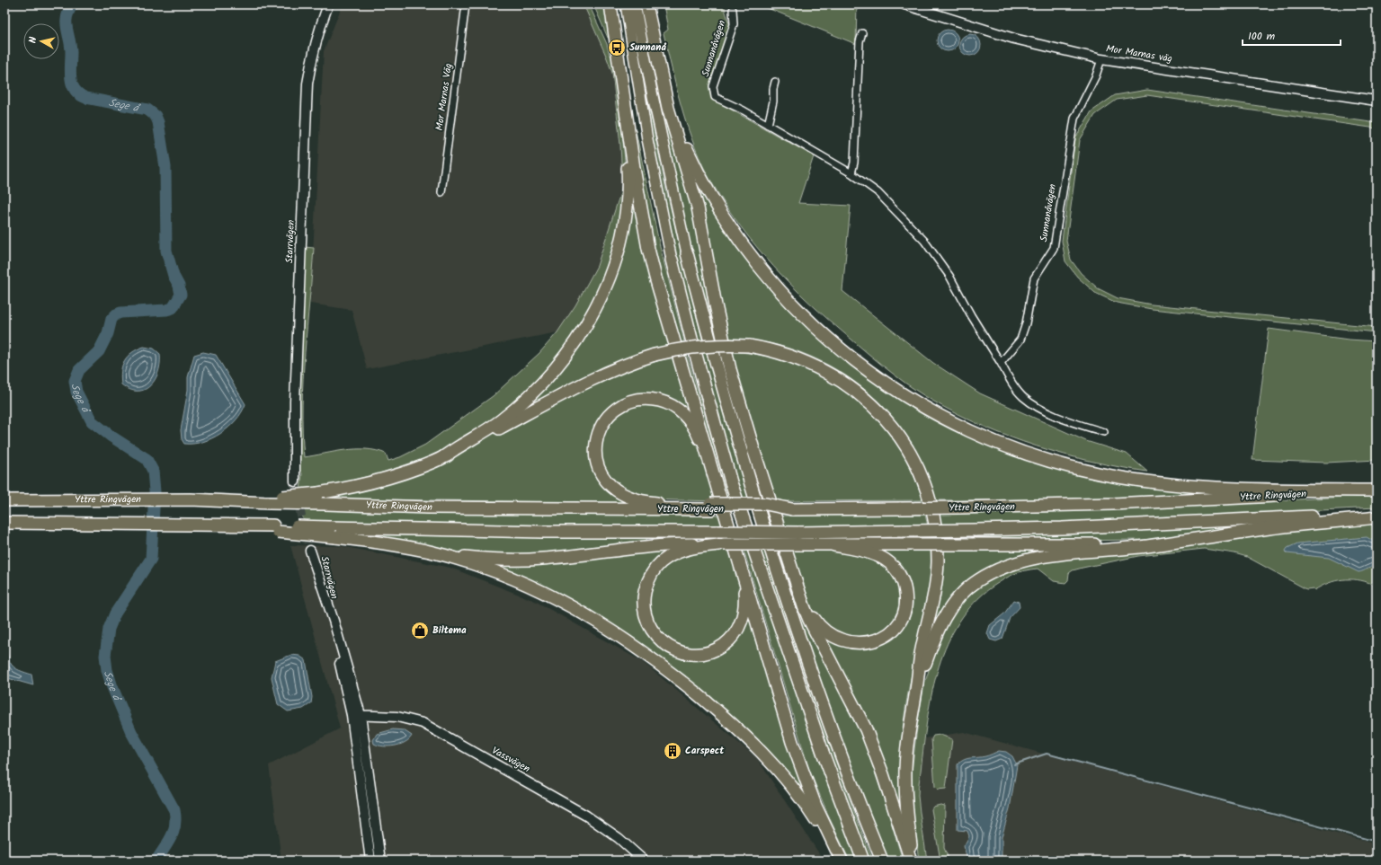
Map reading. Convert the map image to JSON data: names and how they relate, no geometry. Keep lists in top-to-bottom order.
{
  "streets": {
    "highway": ["Yttre Ringvägen"],
    "street": [
      "Sunnanåvägen",
      "Mor Marnas väg",
      "Mor Marnas Väg",
      "Starrvägen",
      "Vassvägen"
    ]
  },
  "crossings": [
    ["Sunnanåvägen", "Mor Marnas väg"],
    ["Starrvägen", "Vassvägen"]
  ],
  "water": ["Sege å"],
  "places": {
    "bus stop": ["Sunnanå"],
    "shop": ["Biltema"],
    "building": ["Carspect"]
  },
  "scale_bar": "100 m",
  "north": "left"
}
